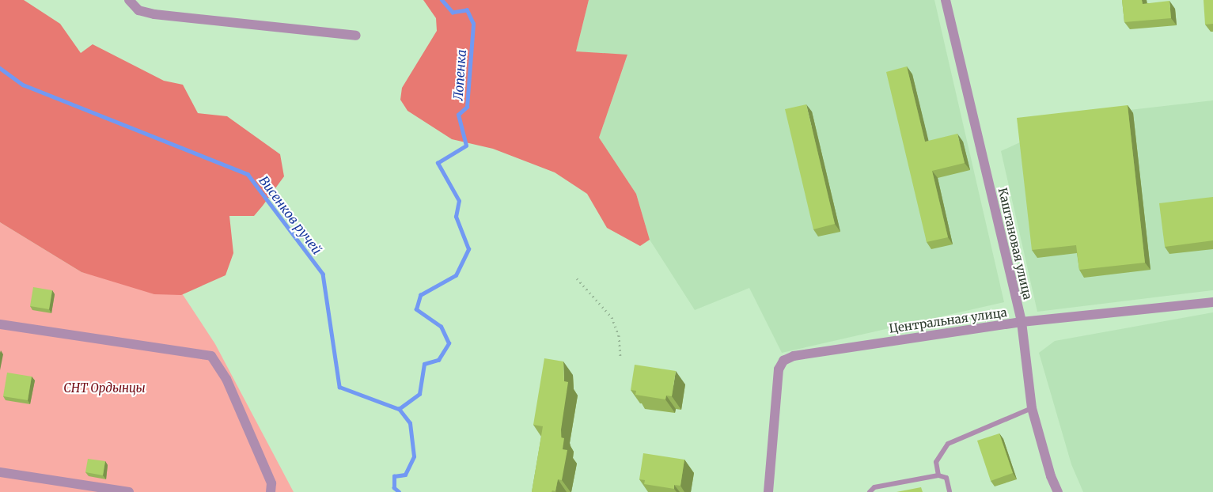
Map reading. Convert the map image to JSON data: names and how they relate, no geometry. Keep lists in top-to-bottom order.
{
  "streets": {
    "street": ["Каштановая улица", "Центральная улица"]
  },
  "crossings": [
    ["Каштановая улица", "Центральная улица"]
  ],
  "water": ["Лопенка", "Висенков ручей"],
  "parks": ["СНТ Ордынцы"]
}
